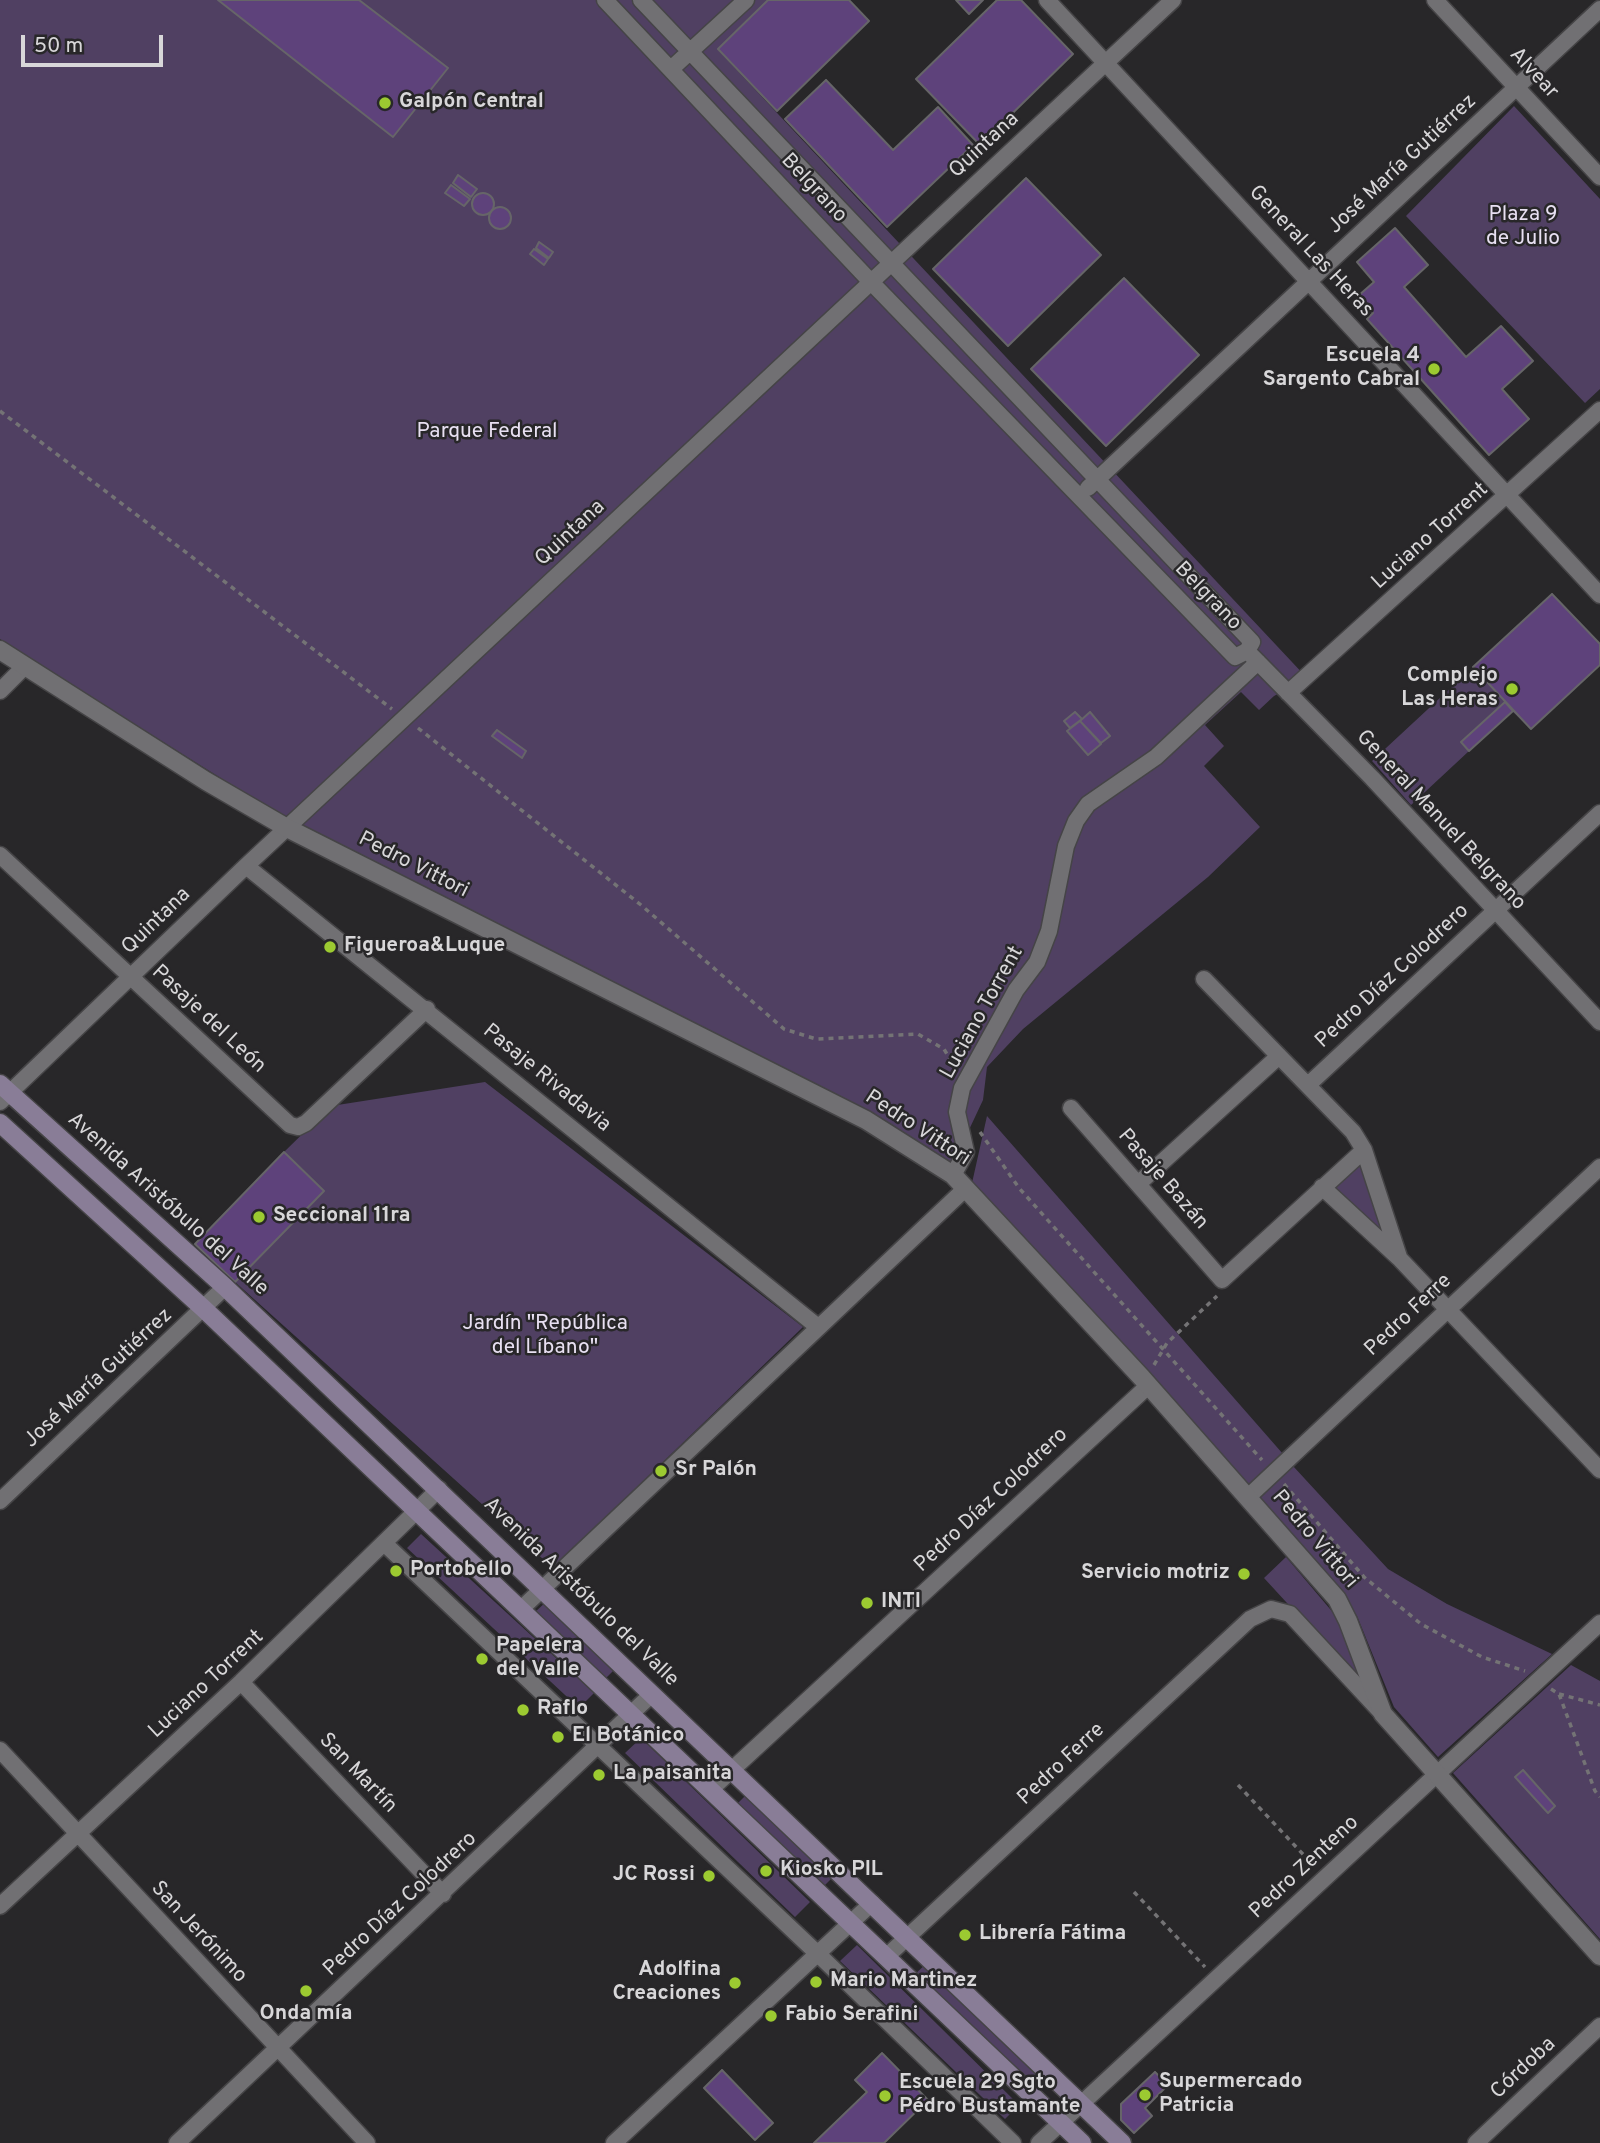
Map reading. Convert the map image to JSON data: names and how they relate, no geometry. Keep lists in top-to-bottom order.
{
  "streets": {
    "main road": ["Avenida Aristóbulo del Valle"],
    "street": [
      "Alvear",
      "Quintana",
      "José María Gutiérrez",
      "Belgrano",
      "General Las Heras",
      "Luciano Torrent",
      "General Manuel Belgrano",
      "Pedro Vittori",
      "Pedro Díaz Colodrero",
      "Pasaje del León",
      "Pasaje Rivadavia",
      "Pasaje Bazán",
      "Pedro Ferre",
      "San Martín",
      "Pedro Zenteno",
      "San Jerónimo",
      "Córdoba"
    ]
  },
  "crossings": [
    ["Alvear", "José María Gutiérrez"],
    ["Quintana", "Belgrano"],
    ["Quintana", "General Las Heras"],
    ["Quintana", "Pedro Vittori"],
    ["Quintana", "Pasaje del León"],
    ["Quintana", "Pasaje Rivadavia"],
    ["Quintana", "Avenida Aristóbulo del Valle"],
    ["José María Gutiérrez", "Belgrano"],
    ["José María Gutiérrez", "General Las Heras"],
    ["José María Gutiérrez", "Avenida Aristóbulo del Valle"],
    ["Belgrano", "Luciano Torrent"],
    ["Belgrano", "General Manuel Belgrano"],
    ["General Las Heras", "Luciano Torrent"],
    ["Luciano Torrent", "General Manuel Belgrano"],
    ["Luciano Torrent", "Pedro Vittori"],
    ["Luciano Torrent", "Pasaje Rivadavia"],
    ["Luciano Torrent", "Avenida Aristóbulo del Valle"],
    ["Luciano Torrent", "San Martín"],
    ["Luciano Torrent", "San Jerónimo"],
    ["General Manuel Belgrano", "Pedro Díaz Colodrero"],
    ["Pedro Vittori", "Pedro Díaz Colodrero"],
    ["Pedro Vittori", "Pedro Ferre"],
    ["Pedro Vittori", "Pedro Zenteno"],
    ["Pedro Díaz Colodrero", "Avenida Aristóbulo del Valle"],
    ["Pedro Díaz Colodrero", "San Martín"],
    ["Pedro Díaz Colodrero", "San Jerónimo"],
    ["Pasaje del León", "Pasaje Rivadavia"],
    ["Avenida Aristóbulo del Valle", "Pedro Ferre"],
    ["Avenida Aristóbulo del Valle", "Pedro Zenteno"]
  ],
  "parks": ["Plaza 9 de Julio", "Parque Federal", "Jardín \"República del Líbano\""],
  "places": [
    "Galpón Central",
    "Escuela 4 Sargento Cabral",
    "Complejo Las Heras",
    "Figueroa&Luque",
    "Seccional 11ra",
    "Sr Palón",
    "Portobello",
    "Servicio motriz",
    "INTI",
    "Papelera del Valle",
    "Raflo",
    "El Botánico",
    "La paisanita",
    "Kiosko PIL",
    "JC Rossi",
    "Librería Fátima",
    "Mario Martinez",
    "Adolfina Creaciones",
    "Onda mía",
    "Fabio Serafini",
    "Supermercado Patricia",
    "Escuela 29 Sgto Pédro Bustamante"
  ],
  "scale_bar": "50 m"
}
